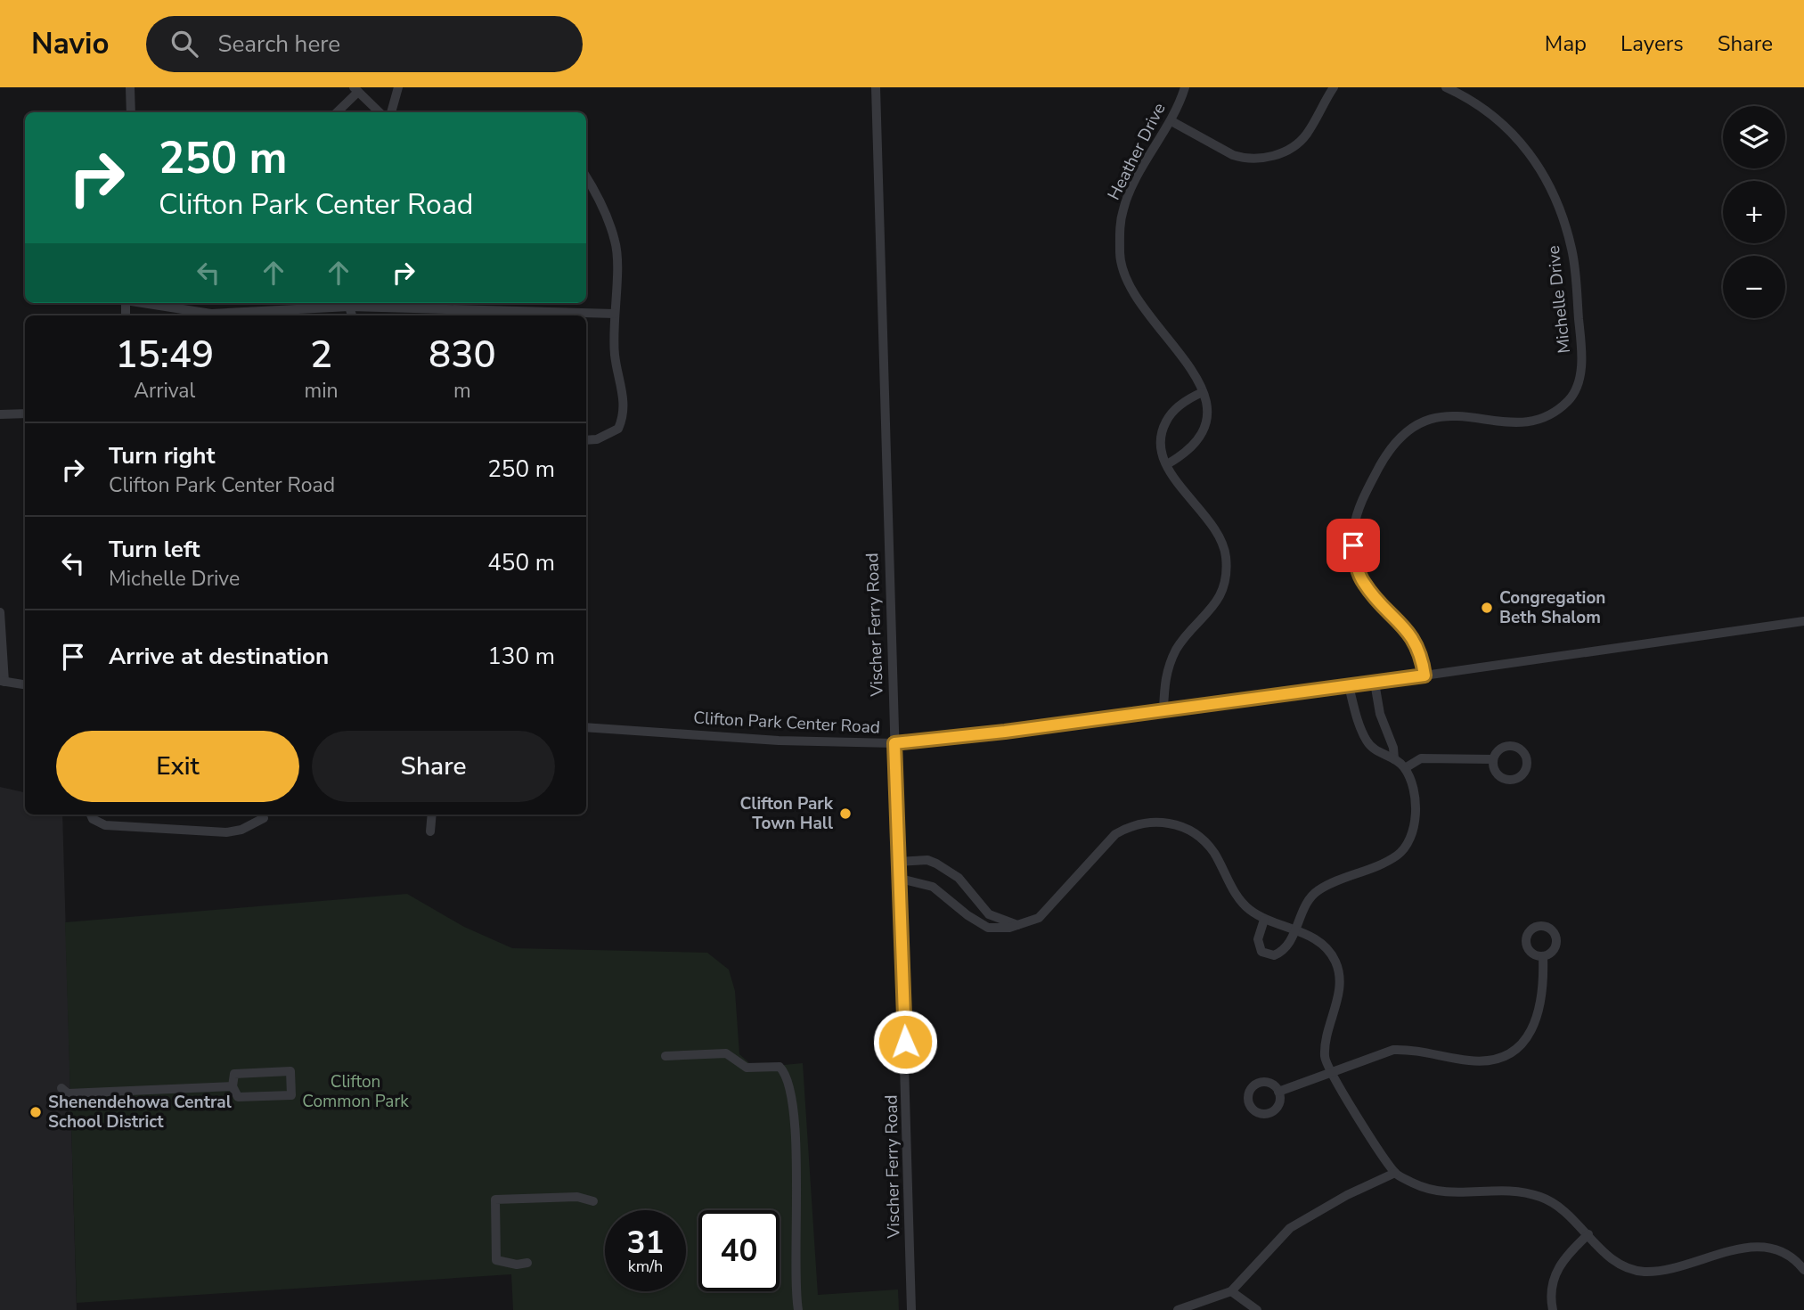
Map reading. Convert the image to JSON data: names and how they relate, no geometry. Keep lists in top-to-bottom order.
{
  "streets": {
    "street": [
      "Heather Drive",
      "Michelle Drive",
      "Vischer Ferry Road",
      "Clifton Park Center Road"
    ]
  },
  "crossings": [
    ["Michelle Drive", "Clifton Park Center Road"],
    ["Vischer Ferry Road", "Clifton Park Center Road"]
  ],
  "parks": ["Clifton Common Park"],
  "places": ["Congregation Beth Shalom", "Clifton Park Town Hall", "Shenendehowa Central School District"],
  "page": {
    "header": "Navio",
    "search": "Search here",
    "nav": ["Map", "Layers", "Share"],
    "map_buttons": ["+", "−"],
    "turn": ["250 m", "Clifton Park Center Road"],
    "eta": [
      "15:49",
      "Arrival",
      "2",
      "min",
      "830",
      "m"
    ],
    "list": [
      {
        "name": "Turn right",
        "note": "Clifton Park Center Road",
        "value": "250 m"
      },
      {
        "name": "Turn left",
        "note": "Michelle Drive",
        "value": "450 m"
      },
      {
        "name": "Arrive at destination",
        "value": "130 m"
      }
    ],
    "buttons": ["Exit", "Share"],
    "speed": "31 km/h",
    "limit": "40"
  }
}
